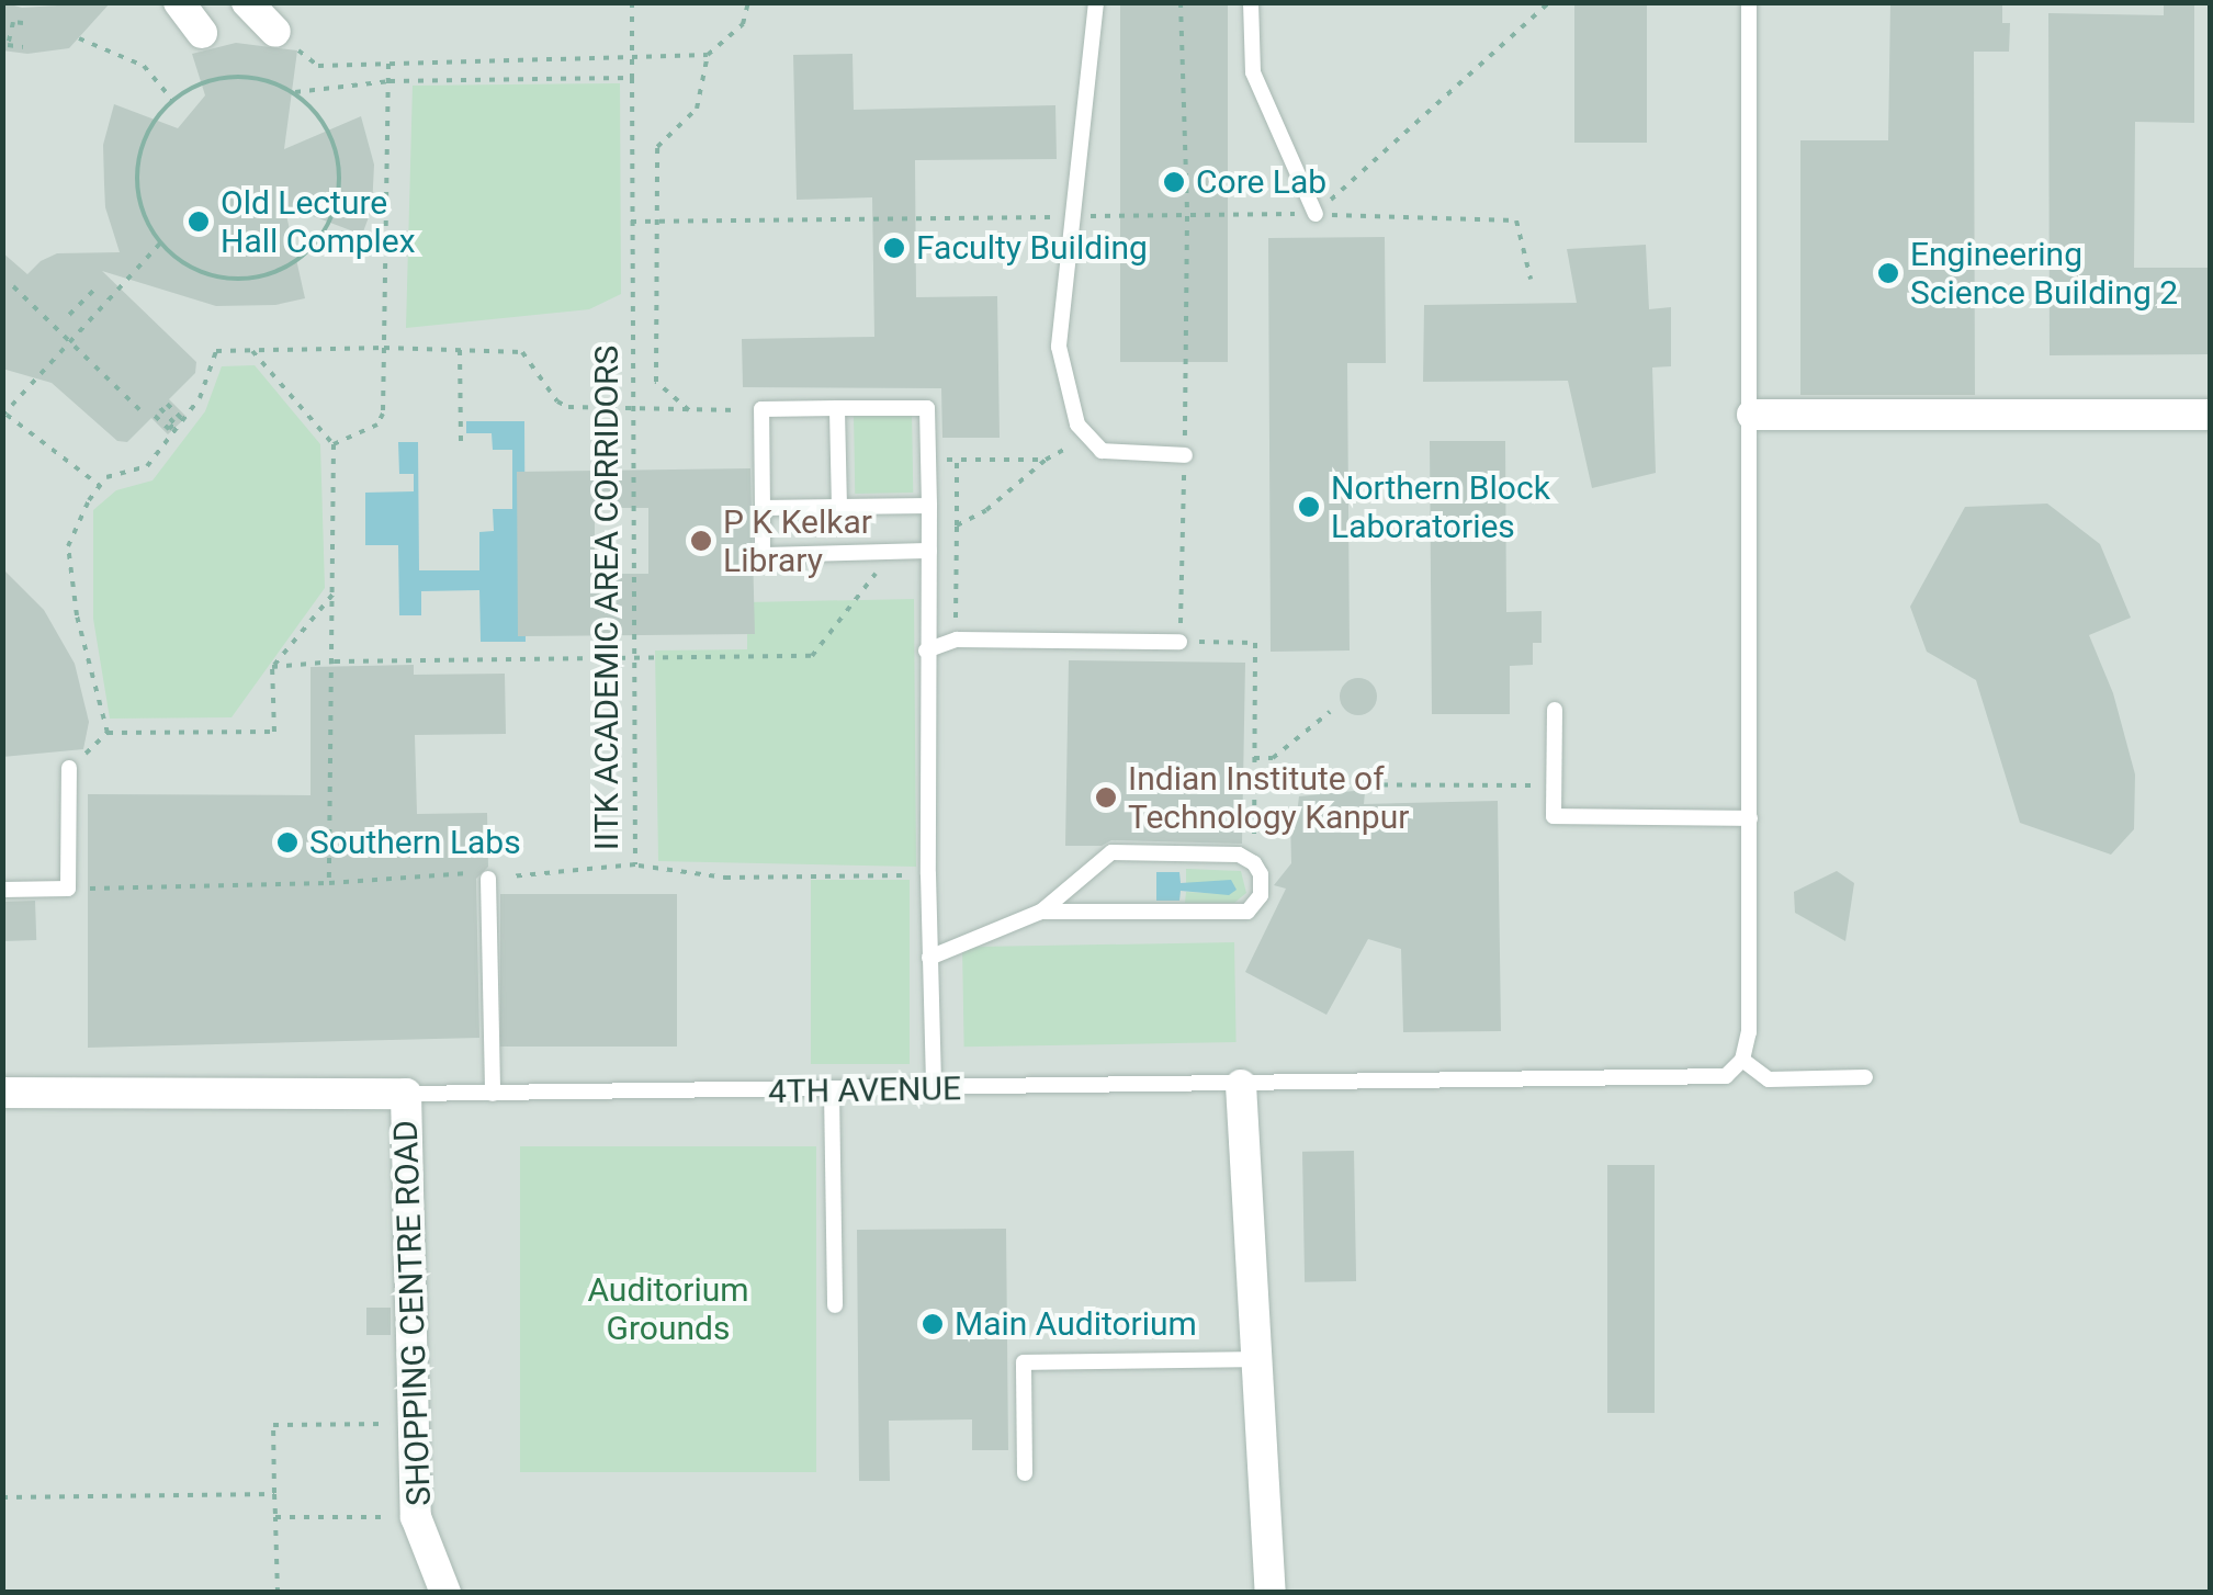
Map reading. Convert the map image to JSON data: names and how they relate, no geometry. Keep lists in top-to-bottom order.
{
  "streets": {
    "street": ["4TH AVENUE", "SHOPPING CENTRE ROAD"],
    "path": ["IITK ACADEMIC AREA CORRIDORS"]
  },
  "crossings": [
    ["4TH AVENUE", "SHOPPING CENTRE ROAD"]
  ],
  "parks": ["Auditorium Grounds"],
  "places": [
    "Core Lab",
    "Old Lecture Hall Complex",
    "Faculty Building",
    "Engineering Science Building 2",
    "Northern Block Laboratories",
    "P K Kelkar Library",
    "Indian Institute of Technology Kanpur",
    "Southern Labs",
    "Main Auditorium"
  ]
}
